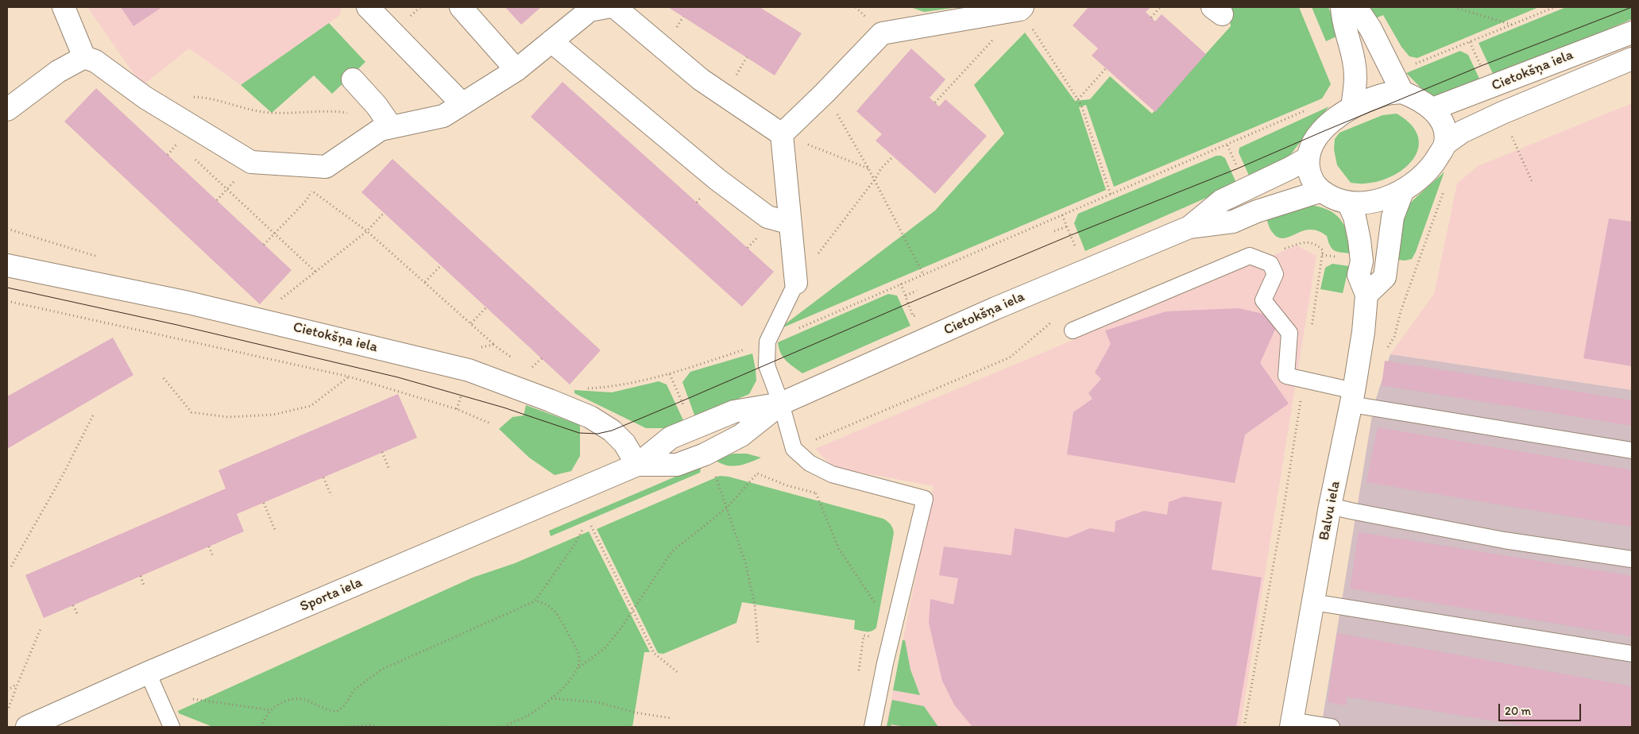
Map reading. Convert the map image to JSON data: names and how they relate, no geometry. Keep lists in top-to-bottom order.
{
  "streets": {
    "street": ["Cietokšņa iela", "Balvu iela", "Sporta iela"]
  },
  "crossings": [
    ["Cietokšņa iela", "Balvu iela"],
    ["Cietokšņa iela", "Sporta iela"]
  ],
  "scale_bar": "20 m"
}
